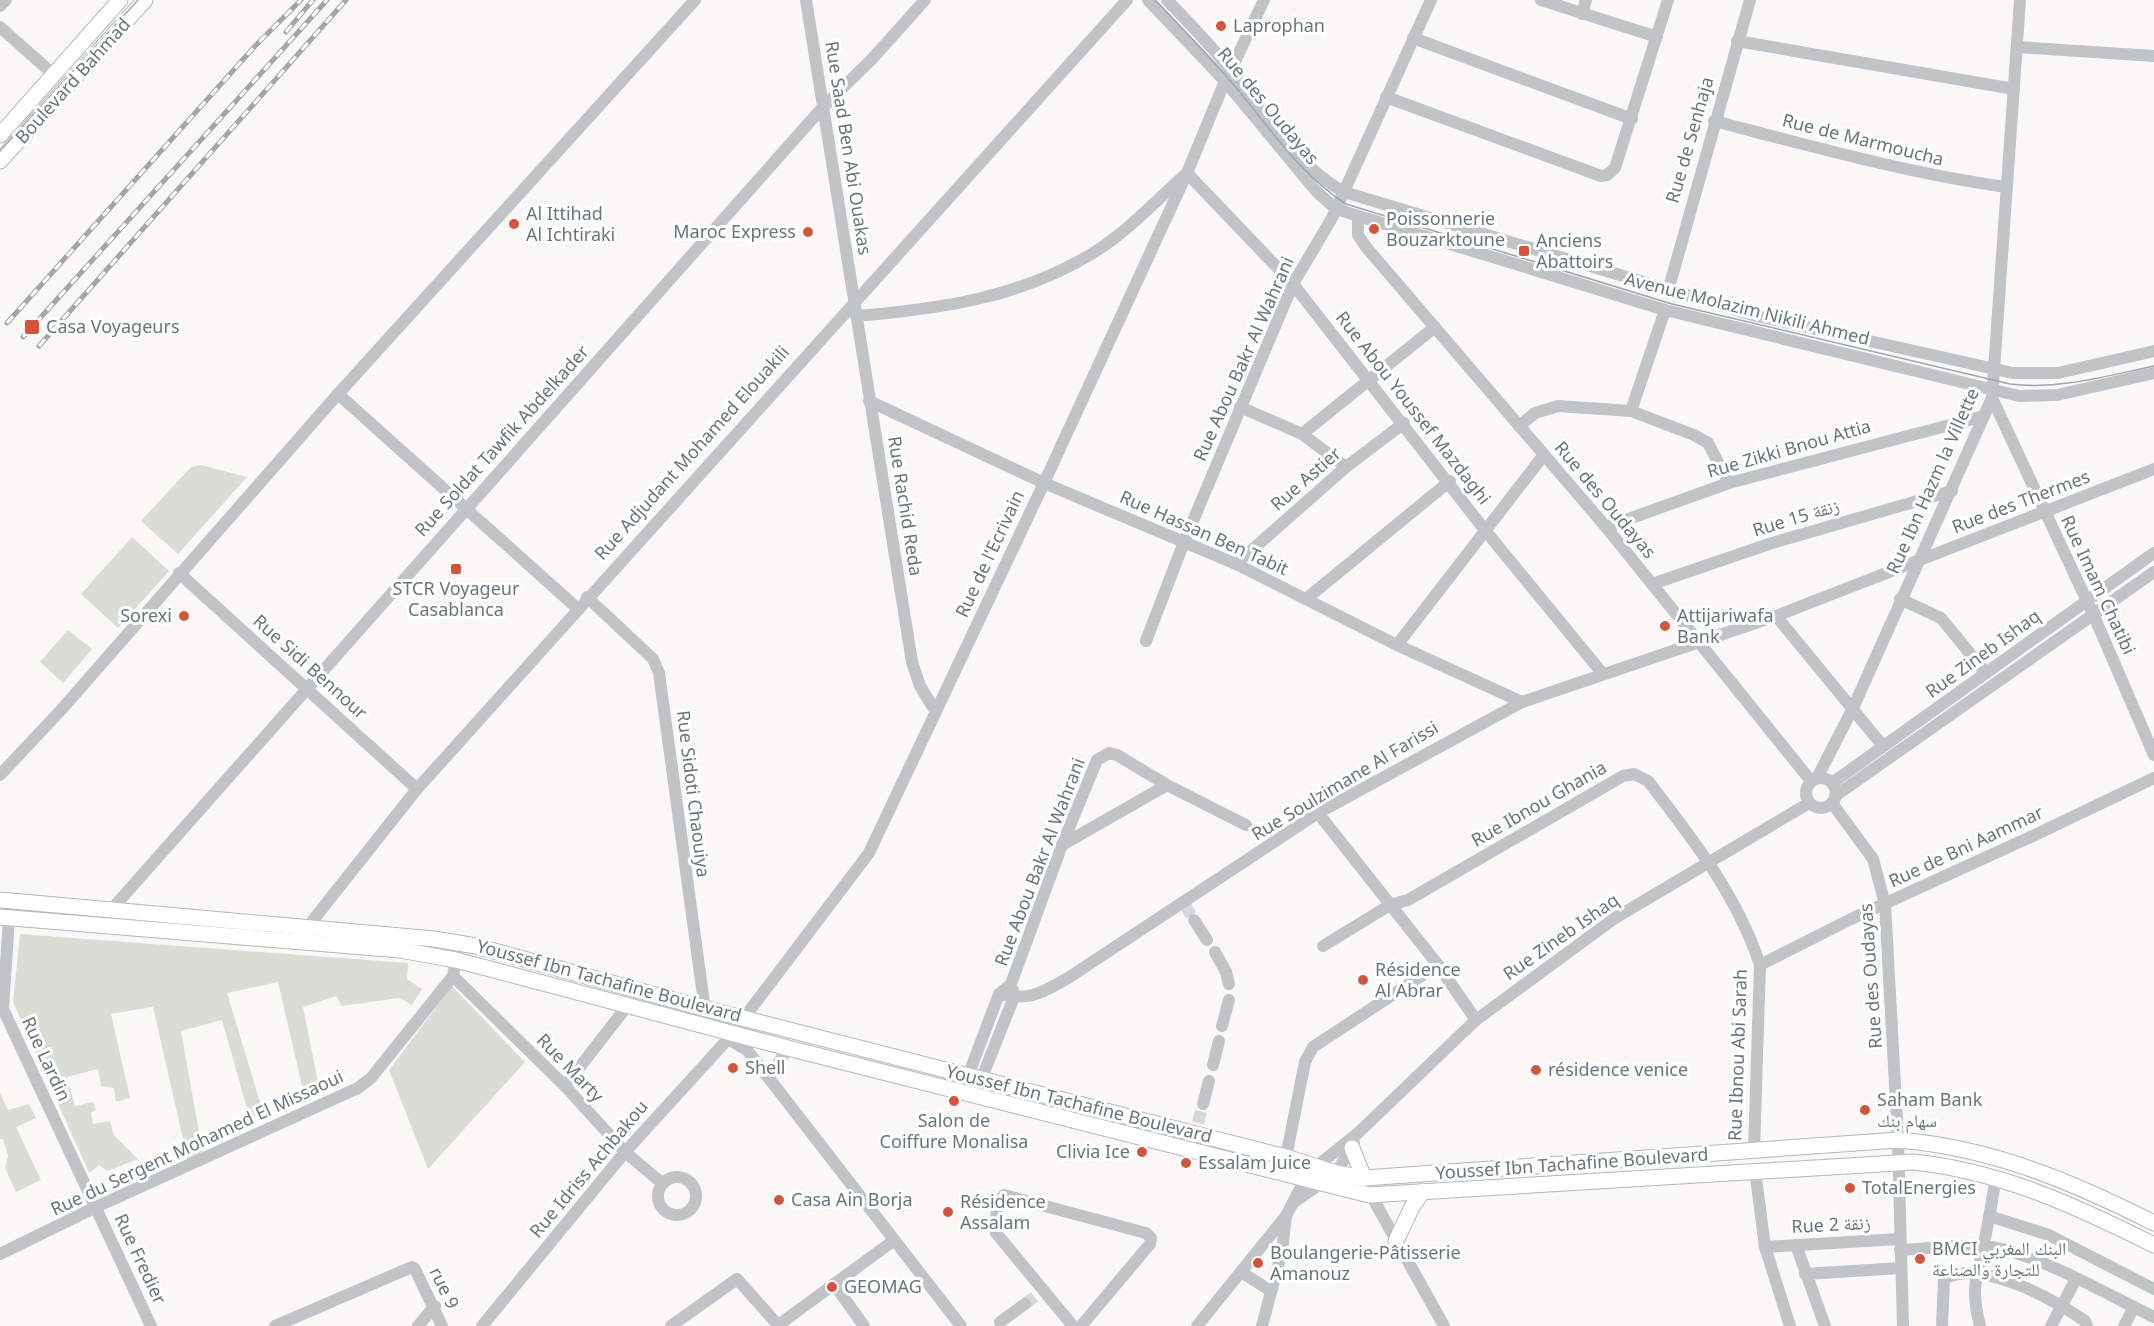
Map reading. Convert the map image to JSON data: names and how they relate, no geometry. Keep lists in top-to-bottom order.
{
  "streets": {
    "main road": ["Boulevard Bahmad", "Youssef Ibn Tachafine Boulevard"],
    "street": [
      "Rue des Oudayas",
      "Rue de Senhaja",
      "Rue de Marmoucha",
      "Rue Saad Ben Abi Ouakas",
      "Avenue Molazim Nikili Ahmed",
      "Rue Abou Bakr Al Wahrani",
      "Rue Abou Youssef Mazdaghi",
      "Rue Soldat Tawfik Abdelkader",
      "Rue Zikki Bnou Attia",
      "Rue Adjudant Mohamed Elouakili",
      "Rue Astier",
      "Rue Ibn Hazm la Villette",
      "Rue des Thermes",
      "Rue Rachid Reda",
      "Rue 15 زنقة",
      "Rue Hassan Ben Tabit",
      "Rue de l'Ecrivain",
      "Rue Imam Chatibi",
      "Rue Zineb Ishaq",
      "Rue Sidi Bennour",
      "Rue Soulzimane Al Farissi",
      "Rue Sidoti Chaouiya",
      "Rue Ibnou Ghania",
      "Rue de Bni Aammar",
      "Rue Ibnou Abi Sarah",
      "Rue Lardin",
      "Rue Marty",
      "Rue du Sergent Mohamed El Missaoui",
      "Rue Idriss Achbakou",
      "Rue 2 زنقة",
      "Rue Fredier",
      "rue 9"
    ]
  },
  "crossings": [
    ["Rue des Oudayas", "Avenue Molazim Nikili Ahmed"],
    ["Rue des Oudayas", "Rue Abou Bakr Al Wahrani"],
    ["Rue des Oudayas", "Rue Zikki Bnou Attia"],
    ["Rue des Oudayas", "Rue Ibn Hazm la Villette"],
    ["Rue des Oudayas", "Rue des Thermes"],
    ["Rue des Oudayas", "Rue 15 زنقة"],
    ["Rue des Oudayas", "Rue de l'Ecrivain"],
    ["Rue des Oudayas", "Rue Zineb Ishaq"],
    ["Rue des Oudayas", "Rue Soulzimane Al Farissi"],
    ["Rue des Oudayas", "Rue de Bni Aammar"],
    ["Rue des Oudayas", "Youssef Ibn Tachafine Boulevard"],
    ["Rue des Oudayas", "Rue 2 زنقة"],
    ["Rue de Senhaja", "Rue de Marmoucha"],
    ["Rue de Senhaja", "Avenue Molazim Nikili Ahmed"],
    ["Rue de Marmoucha", "Rue Ibn Hazm la Villette"],
    ["Rue Saad Ben Abi Ouakas", "Rue Soldat Tawfik Abdelkader"],
    ["Rue Saad Ben Abi Ouakas", "Rue Adjudant Mohamed Elouakili"],
    ["Rue Saad Ben Abi Ouakas", "Rue Rachid Reda"],
    ["Avenue Molazim Nikili Ahmed", "Rue Abou Bakr Al Wahrani"],
    ["Avenue Molazim Nikili Ahmed", "Rue Ibn Hazm la Villette"],
    ["Avenue Molazim Nikili Ahmed", "Rue Imam Chatibi"],
    ["Rue Abou Bakr Al Wahrani", "Rue Abou Youssef Mazdaghi"],
    ["Rue Abou Bakr Al Wahrani", "Rue Hassan Ben Tabit"],
    ["Rue Abou Bakr Al Wahrani", "Rue Soulzimane Al Farissi"],
    ["Rue Abou Bakr Al Wahrani", "Youssef Ibn Tachafine Boulevard"],
    ["Rue Abou Youssef Mazdaghi", "Rue Astier"],
    ["Rue Abou Youssef Mazdaghi", "Rue de l'Ecrivain"],
    ["Rue Abou Youssef Mazdaghi", "Rue Soulzimane Al Farissi"],
    ["Rue Soldat Tawfik Abdelkader", "Rue Sidi Bennour"],
    ["Rue Soldat Tawfik Abdelkader", "Youssef Ibn Tachafine Boulevard"],
    ["Rue Zikki Bnou Attia", "Rue Ibn Hazm la Villette"],
    ["Rue Adjudant Mohamed Elouakili", "Rue Rachid Reda"],
    ["Rue Adjudant Mohamed Elouakili", "Rue Sidi Bennour"],
    ["Rue Adjudant Mohamed Elouakili", "Rue Sidoti Chaouiya"],
    ["Rue Adjudant Mohamed Elouakili", "Youssef Ibn Tachafine Boulevard"],
    ["Rue Astier", "Rue Hassan Ben Tabit"],
    ["Rue Ibn Hazm la Villette", "Rue des Thermes"],
    ["Rue Ibn Hazm la Villette", "Rue 15 زنقة"],
    ["Rue Ibn Hazm la Villette", "Rue Imam Chatibi"],
    ["Rue Ibn Hazm la Villette", "Rue Zineb Ishaq"],
    ["Rue des Thermes", "Rue Imam Chatibi"],
    ["Rue des Thermes", "Rue Soulzimane Al Farissi"],
    ["Rue Rachid Reda", "Rue Hassan Ben Tabit"],
    ["Rue Rachid Reda", "Rue de l'Ecrivain"],
    ["Rue Hassan Ben Tabit", "Rue de l'Ecrivain"],
    ["Rue Hassan Ben Tabit", "Rue Soulzimane Al Farissi"],
    ["Rue de l'Ecrivain", "Youssef Ibn Tachafine Boulevard"],
    ["Rue de l'Ecrivain", "Rue Idriss Achbakou"],
    ["Rue Imam Chatibi", "Rue Zineb Ishaq"],
    ["Rue Zineb Ishaq", "Rue Ibnou Ghania"],
    ["Rue Zineb Ishaq", "Youssef Ibn Tachafine Boulevard"],
    ["Rue Zineb Ishaq", "Rue Ibnou Abi Sarah"],
    ["Rue Sidoti Chaouiya", "Youssef Ibn Tachafine Boulevard"],
    ["Rue Ibnou Ghania", "Rue Ibnou Abi Sarah"],
    ["Rue de Bni Aammar", "Rue Ibnou Abi Sarah"],
    ["Youssef Ibn Tachafine Boulevard", "Rue Ibnou Abi Sarah"],
    ["Youssef Ibn Tachafine Boulevard", "Rue Lardin"],
    ["Youssef Ibn Tachafine Boulevard", "Rue du Sergent Mohamed El Missaoui"],
    ["Youssef Ibn Tachafine Boulevard", "Rue Idriss Achbakou"],
    ["Rue Lardin", "Rue du Sergent Mohamed El Missaoui"],
    ["Rue Lardin", "Rue Fredier"],
    ["Rue Marty", "Rue du Sergent Mohamed El Missaoui"],
    ["Rue Marty", "Rue Idriss Achbakou"],
    ["Rue du Sergent Mohamed El Missaoui", "Rue Fredier"]
  ],
  "places": {
    "other": [
      "Laprophan",
      "Al Ittihad Al Ichtiraki",
      "Poissonnerie Bouzarktoune",
      "Maroc Express",
      "Sorexi",
      "Attijariwafa Bank",
      "Résidence Al Abrar",
      "Shell",
      "résidence venice",
      "Salon de Coiffure Monalisa",
      "Saham Bank سهام بنك",
      "Clivia Ice",
      "Essalam Juice",
      "TotalEnergies",
      "Casa Ain Borja",
      "Résidence Assalam",
      "BMCI البنك المغربي للتجارة والصناعة",
      "Boulangerie-Pâtisserie Amanouz",
      "GEOMAG"
    ],
    "transit": ["Anciens Abattoirs", "Casa Voyageurs", "STCR Voyageur Casablanca"]
  }
}
